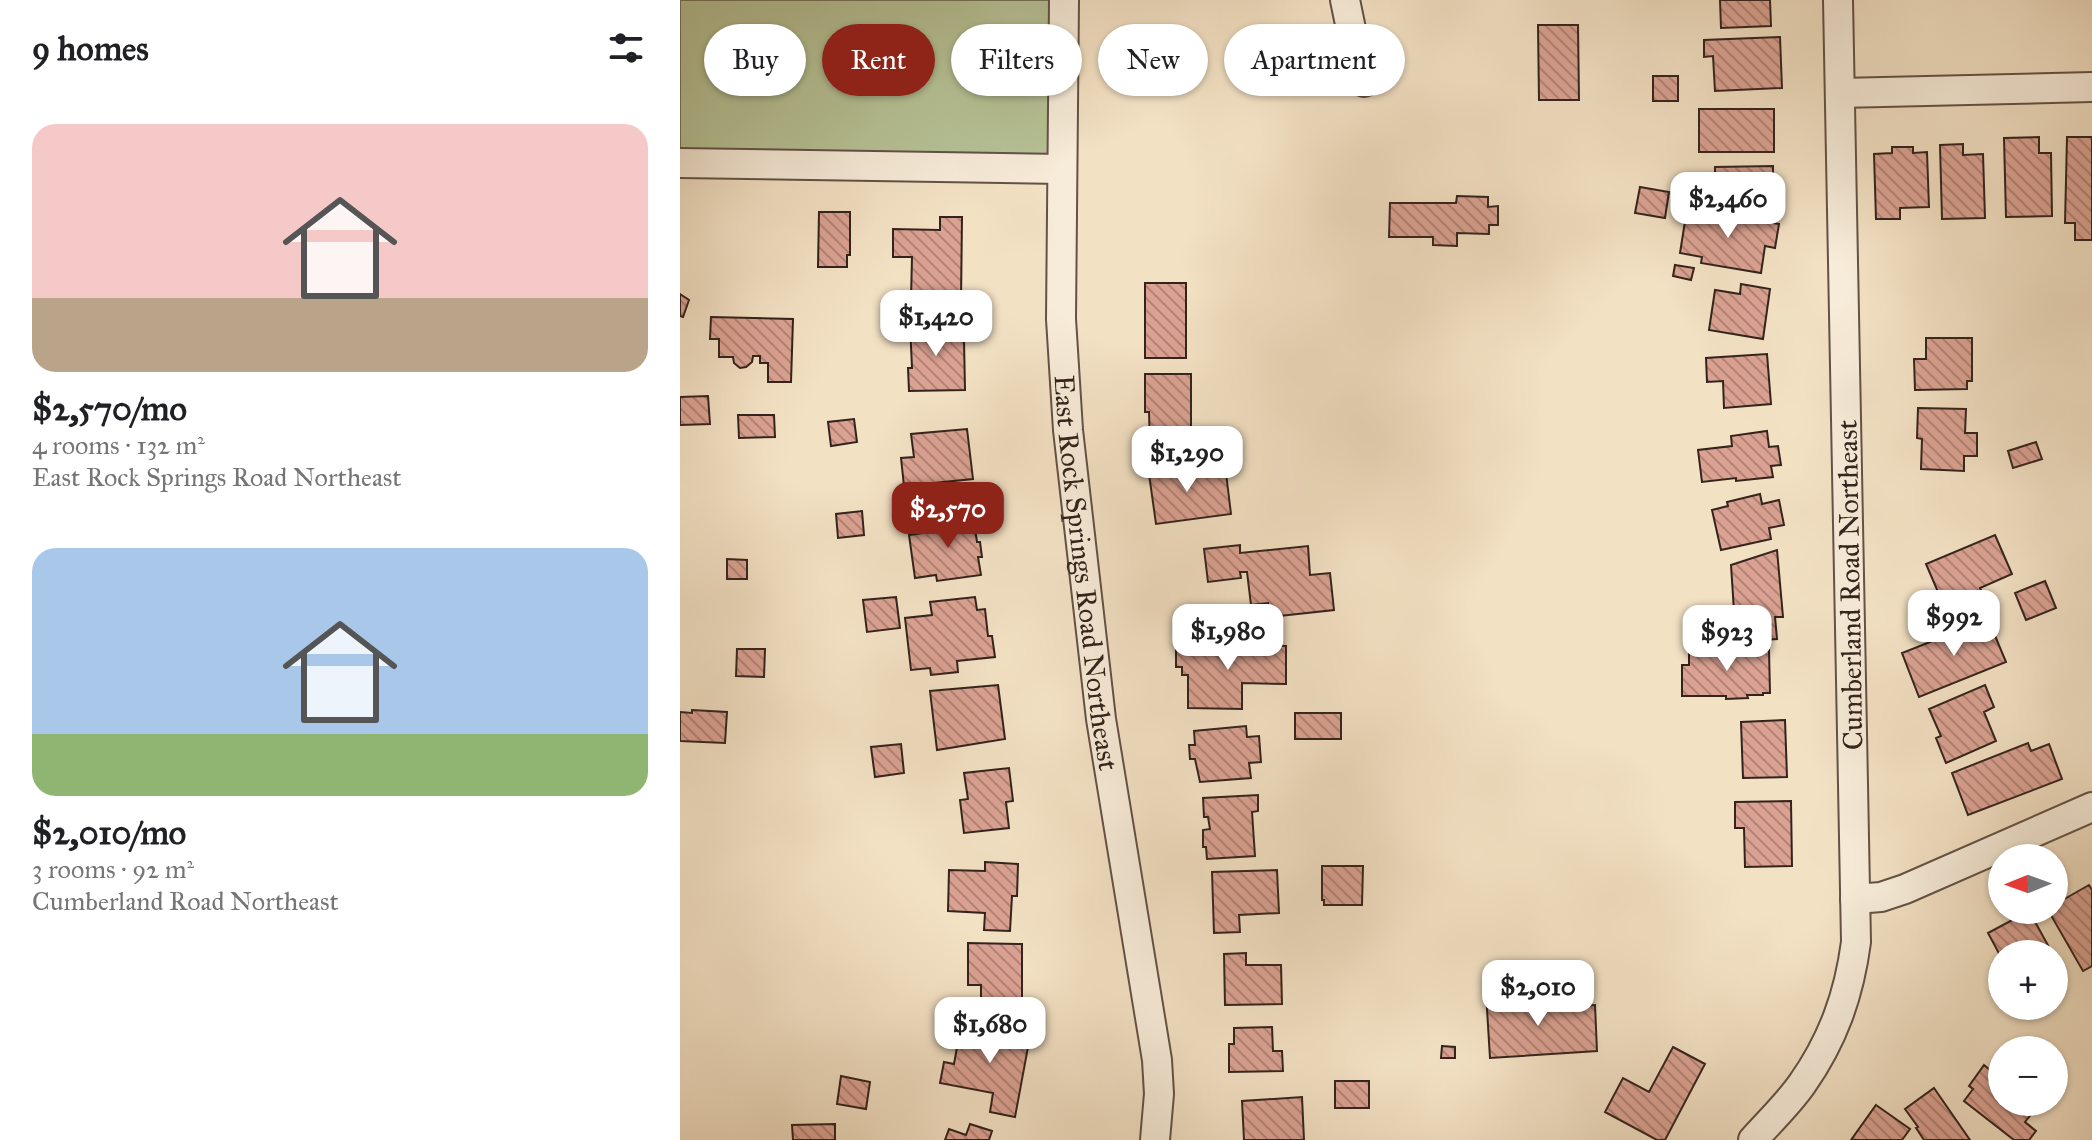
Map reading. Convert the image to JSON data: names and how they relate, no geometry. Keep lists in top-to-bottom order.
{
  "streets": {
    "street": ["East Rock Springs Road Northeast", "Cumberland Road Northeast"]
  },
  "north": "left",
  "page": {
    "heading": "9 homes",
    "chip": [
      "Buy",
      "Rent",
      "Filters",
      "New",
      "Apartment"
    ],
    "list": [
      {
        "name": "$2,570/mo",
        "note": "4 rooms · 132 m² · East Rock Springs Road Northeast"
      },
      {
        "name": "$2,010/mo",
        "note": "3 rooms · 92 m² · Cumberland Road Northeast"
      }
    ],
    "price": [
      "$2,460",
      "$1,420",
      "$1,290",
      "$2,570",
      "$992",
      "$1,980",
      "$923",
      "$2,010",
      "$1,680"
    ],
    "map_buttons": ["+", "−"]
  }
}
